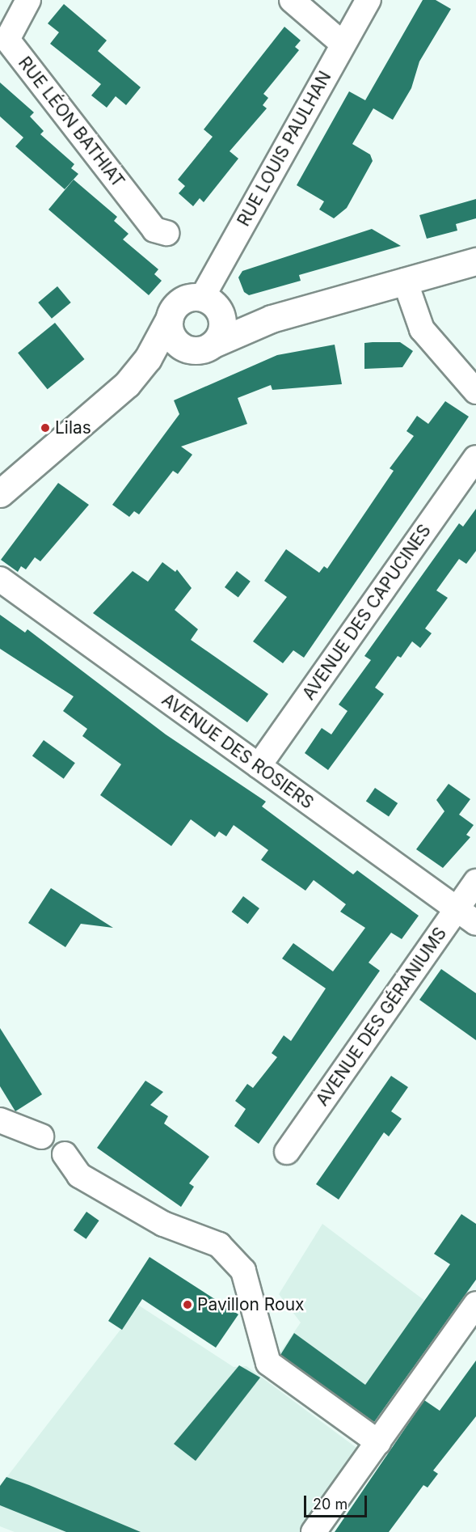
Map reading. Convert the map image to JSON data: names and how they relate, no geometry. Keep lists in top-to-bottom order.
{
  "streets": {
    "street": [
      "RUE LÉON BATHIAT",
      "RUE LOUIS PAULHAN",
      "AVENUE DES CAPUCINES",
      "AVENUE DES ROSIERS",
      "AVENUE DES GÉRANIUMS"
    ]
  },
  "crossings": [
    ["AVENUE DES CAPUCINES", "AVENUE DES ROSIERS"],
    ["AVENUE DES ROSIERS", "AVENUE DES GÉRANIUMS"]
  ],
  "places": ["Lilas", "Pavillon Roux"],
  "scale_bar": "20 m"
}
